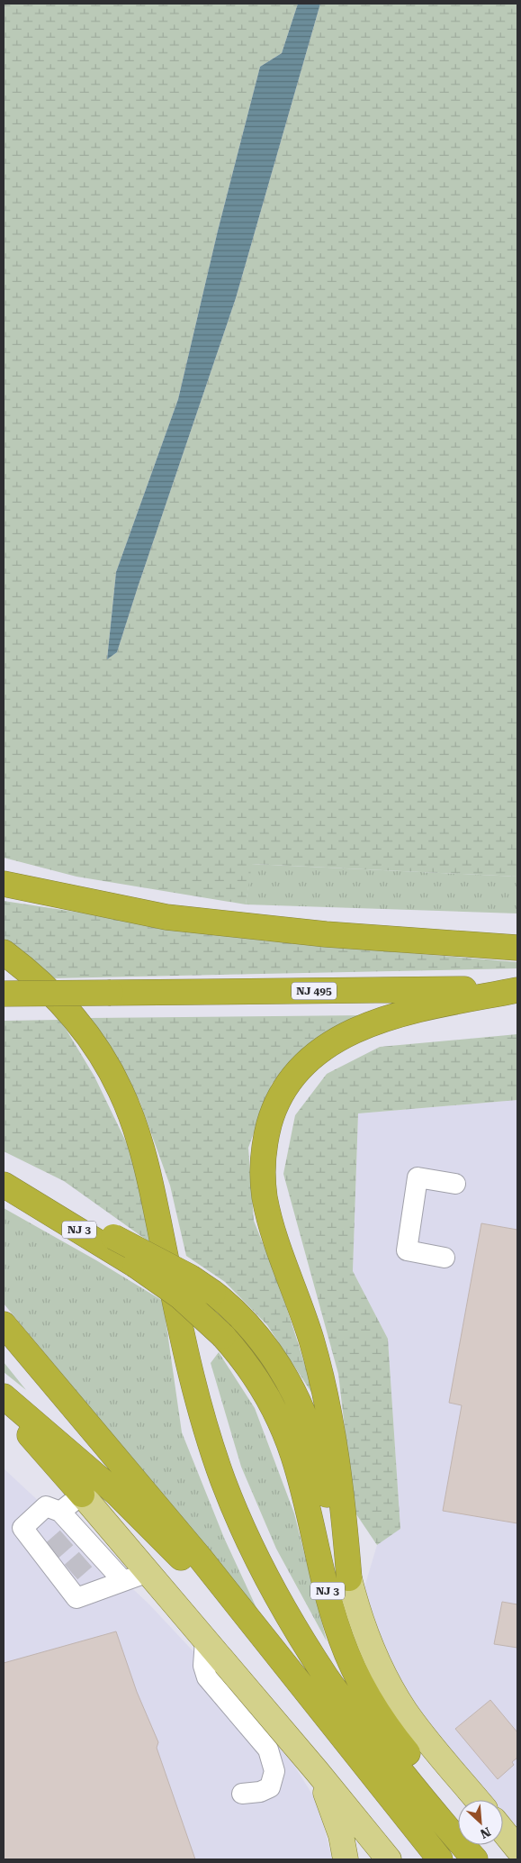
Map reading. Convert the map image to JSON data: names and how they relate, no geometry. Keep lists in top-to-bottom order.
{
  "streets": {
    "highway": ["NJ 495", "NJ 3"]
  },
  "north": "bottom right"
}
